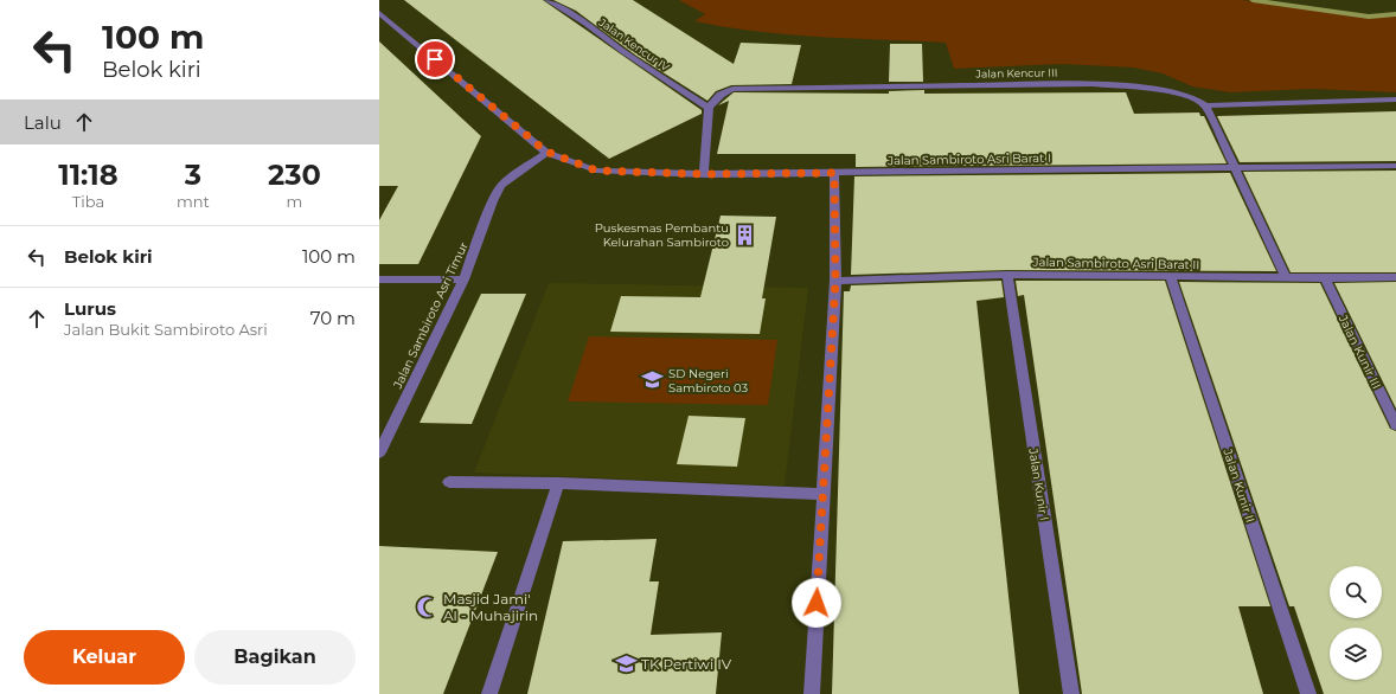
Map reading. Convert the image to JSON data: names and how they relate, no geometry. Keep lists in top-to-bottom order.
{
  "streets": {
    "street": [
      "Jalan Kencur IV",
      "Jalan Kencur III",
      "Jalan Sambiroto Asri Barat I",
      "Jalan Sambiroto Asri Barat II",
      "Jalan Sambiroto Asri Timur",
      "Jalan Kunir III",
      "Jalan Kunir I",
      "Jalan Kunir II"
    ]
  },
  "crossings": [
    ["Jalan Kencur IV", "Jalan Kencur III"],
    ["Jalan Sambiroto Asri Barat I", "Jalan Sambiroto Asri Timur"],
    ["Jalan Sambiroto Asri Barat II", "Jalan Kunir III"],
    ["Jalan Sambiroto Asri Barat II", "Jalan Kunir I"],
    ["Jalan Sambiroto Asri Barat II", "Jalan Kunir II"]
  ],
  "places": {
    "building": ["Puskesmas Pembantu Kelurahan Sambiroto"],
    "school or university": ["SD Negeri Sambiroto 03", "TK Pertiwi IV"],
    "mosque": ["Masjid Jami' Al - Muhajirin"]
  },
  "page": {
    "turn": ["100 m", "Belok kiri"],
    "then": "Lalu",
    "eta": [
      "11:18",
      "Tiba",
      "3",
      "mnt",
      "230",
      "m"
    ],
    "list": [
      {
        "name": "Belok kiri",
        "value": "100 m"
      },
      {
        "name": "Lurus",
        "note": "Jalan Bukit Sambiroto Asri",
        "value": "70 m"
      }
    ],
    "buttons": ["Keluar", "Bagikan"]
  }
}
